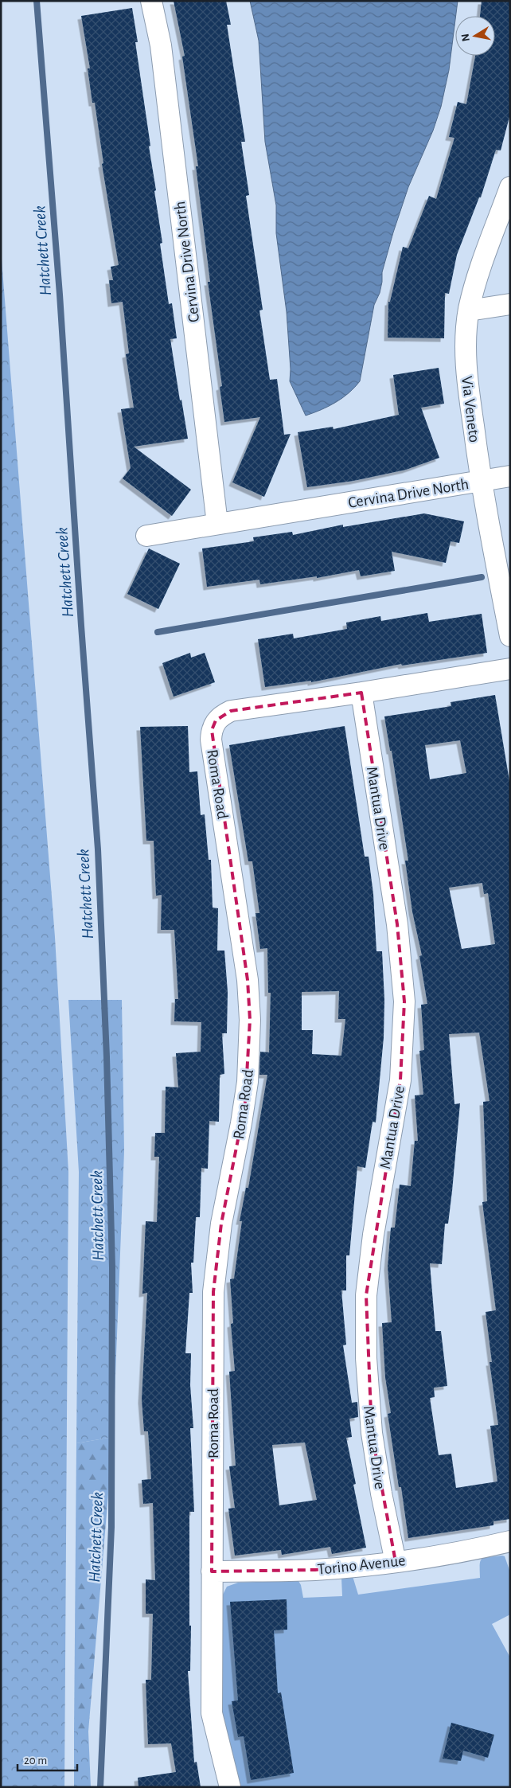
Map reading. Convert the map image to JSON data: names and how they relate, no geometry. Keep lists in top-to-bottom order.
{
  "streets": {
    "street": [
      "Cervina Drive North",
      "Via Veneto",
      "Roma Road",
      "Mantua Drive",
      "Torino Avenue"
    ]
  },
  "crossings": [
    ["Cervina Drive North", "Via Veneto"],
    ["Roma Road", "Mantua Drive"],
    ["Roma Road", "Torino Avenue"],
    ["Mantua Drive", "Torino Avenue"]
  ],
  "water": ["Hatchett Creek"],
  "scale_bar": "20 m",
  "north": "left"
}
